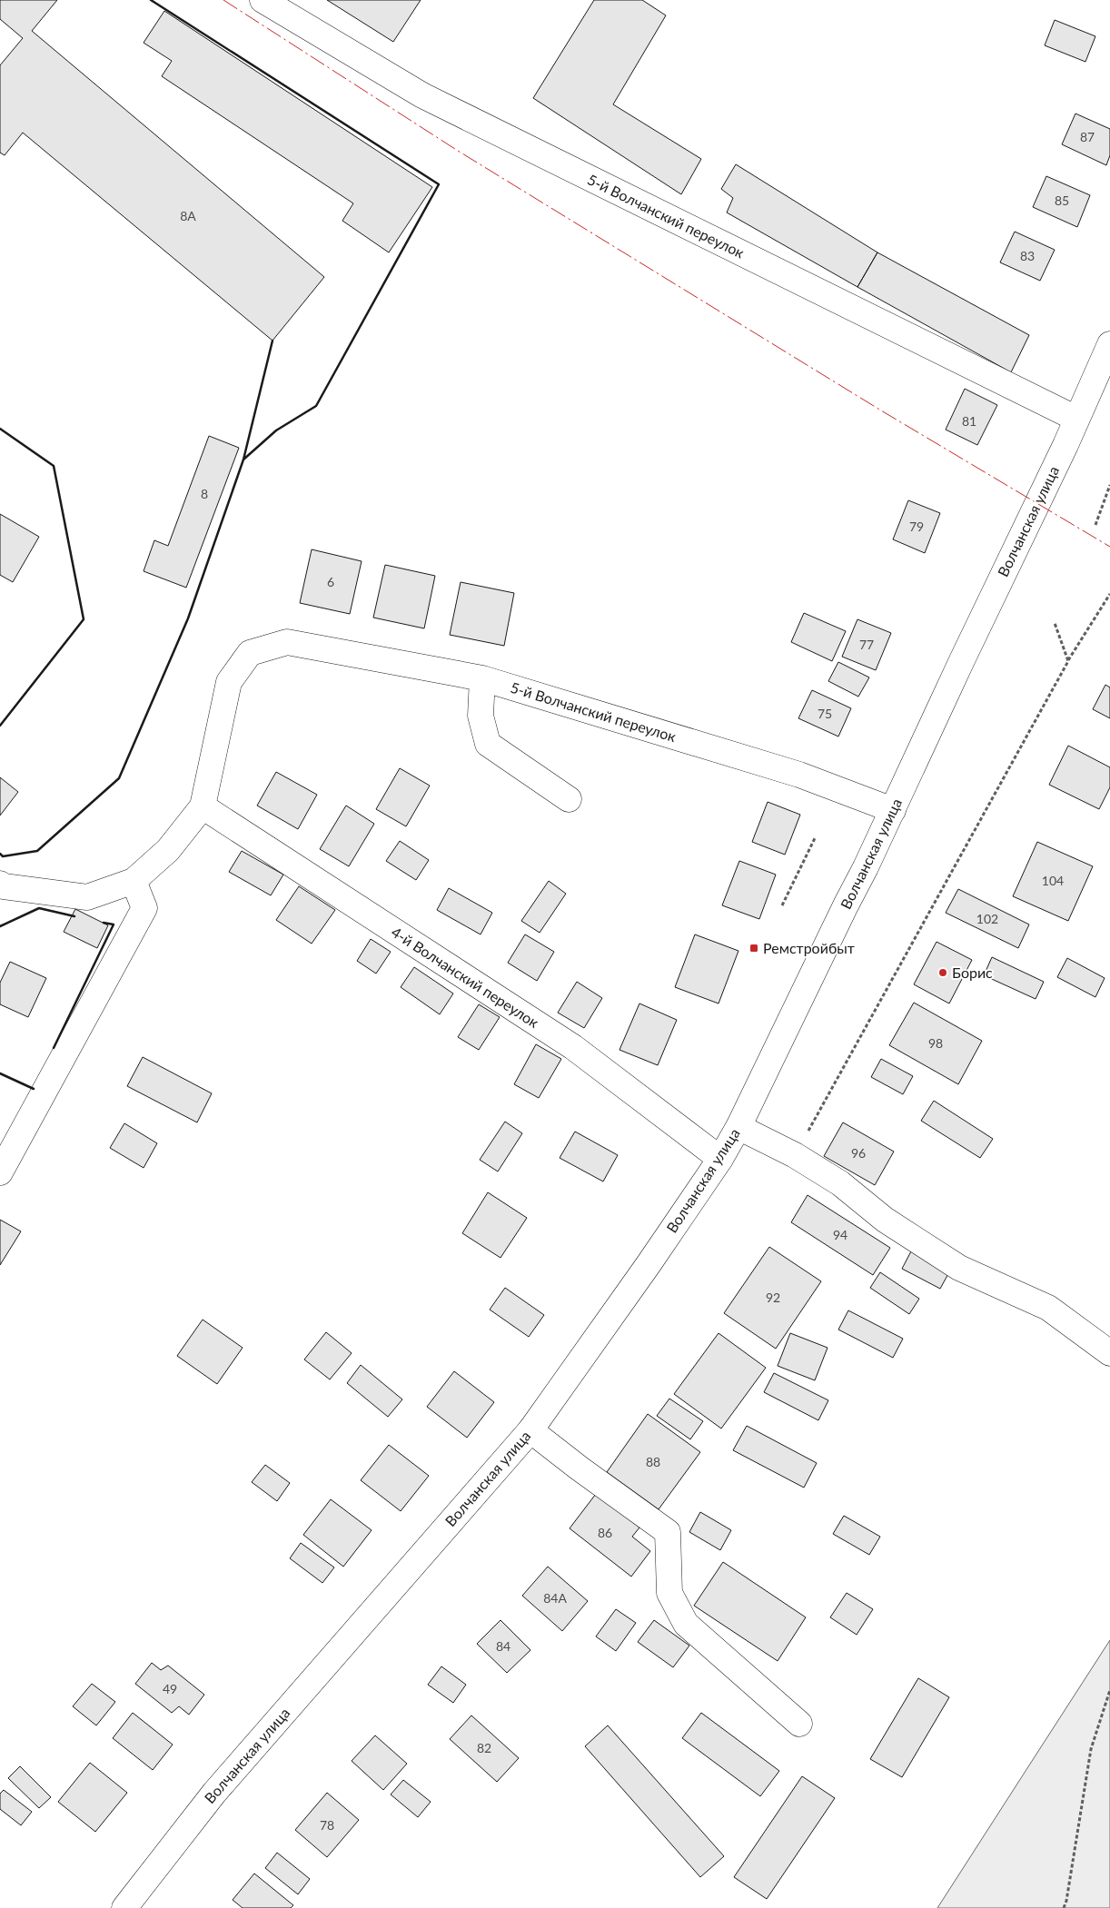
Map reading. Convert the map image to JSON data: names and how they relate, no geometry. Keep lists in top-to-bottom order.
{
  "streets": {
    "street": ["5-й Волчанский переулок", "Волчанская улица", "4-й Волчанский переулок"]
  },
  "crossings": [
    ["5-й Волчанский переулок", "Волчанская улица"],
    ["5-й Волчанский переулок", "4-й Волчанский переулок"],
    ["Волчанская улица", "4-й Волчанский переулок"]
  ],
  "places": {
    "transit": ["Ремстройбыт"],
    "other": ["Борис"]
  },
  "house_numbers": [
    "87",
    "85",
    "8А",
    "83",
    "81",
    "8",
    "79",
    "6",
    "77",
    "75",
    "104",
    "102",
    "98",
    "96",
    "94",
    "92",
    "88",
    "86",
    "84А",
    "84",
    "49",
    "82",
    "78"
  ]
}
